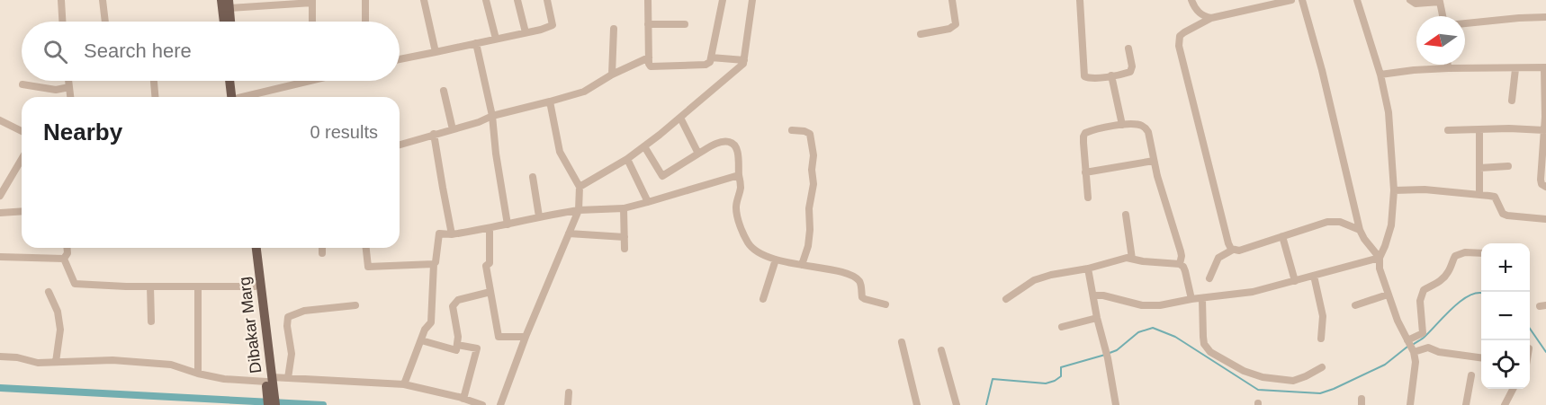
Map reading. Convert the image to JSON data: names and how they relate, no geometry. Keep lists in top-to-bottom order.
{
  "streets": {
    "main road": ["Dibakar Marg"]
  },
  "north": "left",
  "page": {
    "search": "Search here",
    "heading": ["Nearby", "0 results"],
    "map_buttons": ["+", "−"]
  }
}
